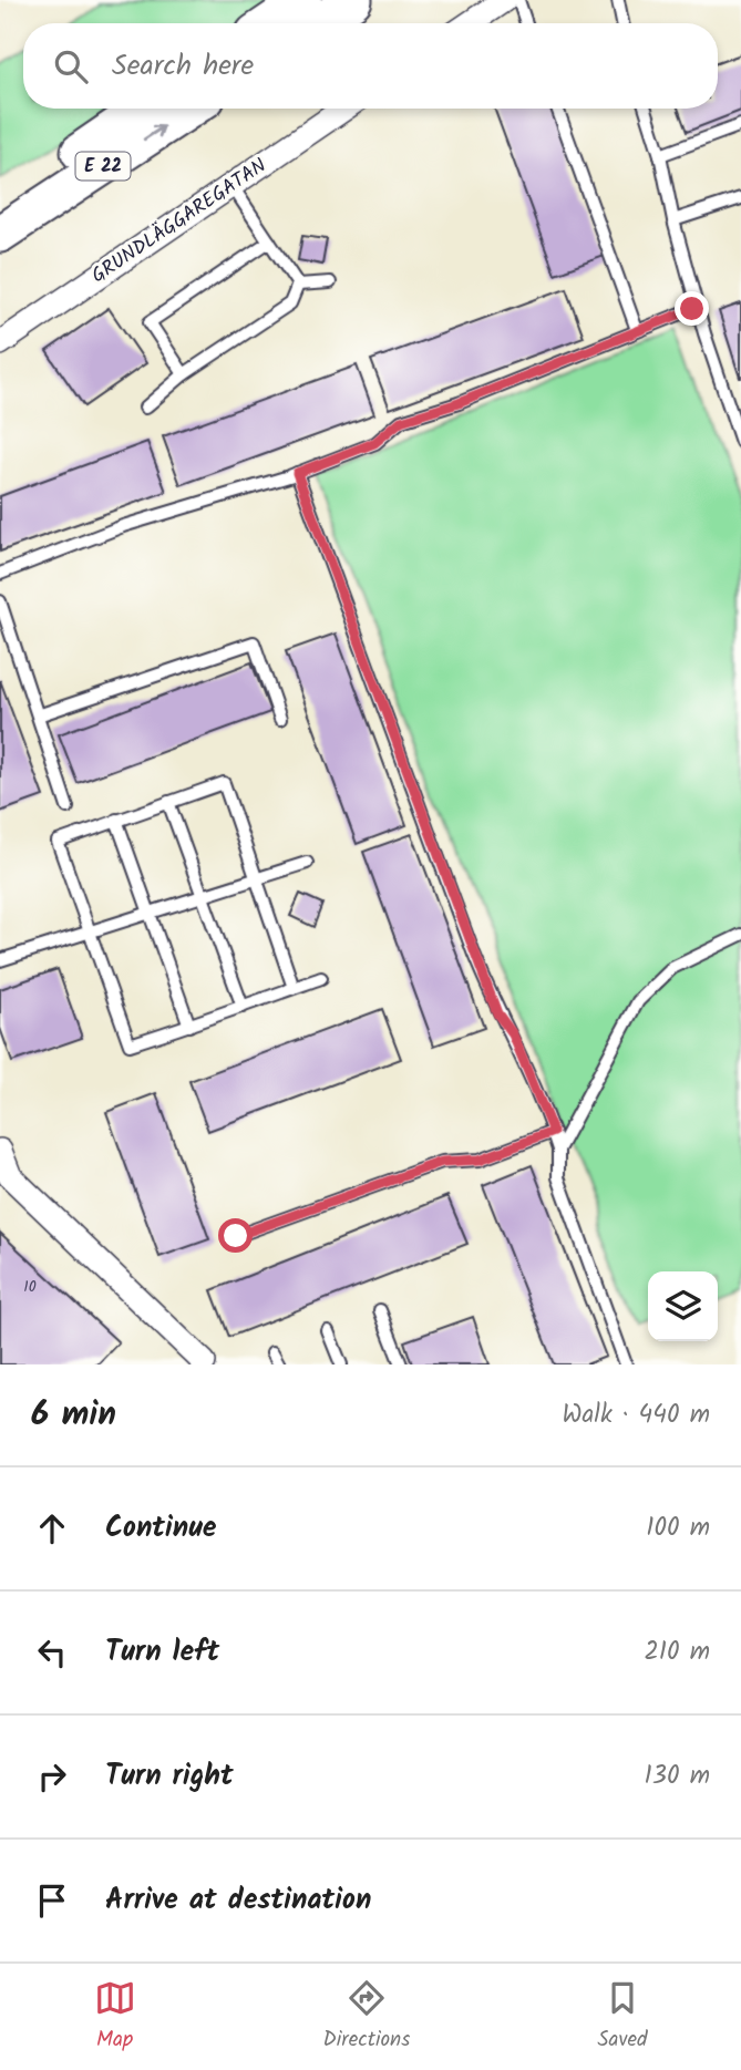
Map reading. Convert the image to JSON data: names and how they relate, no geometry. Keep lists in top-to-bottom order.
{
  "streets": {
    "highway": ["E 22"],
    "street": ["GRUNDLÄGGAREGATAN"]
  },
  "house_numbers": ["10"],
  "page": {
    "search": "Search here",
    "heading": ["6 min", "Walk · 440 m"],
    "list": [
      ["Continue", "100 m"],
      ["Turn left", "210 m"],
      ["Turn right", "130 m"],
      "Arrive at destination"
    ],
    "nav": ["Map", "Directions", "Saved"]
  }
}
